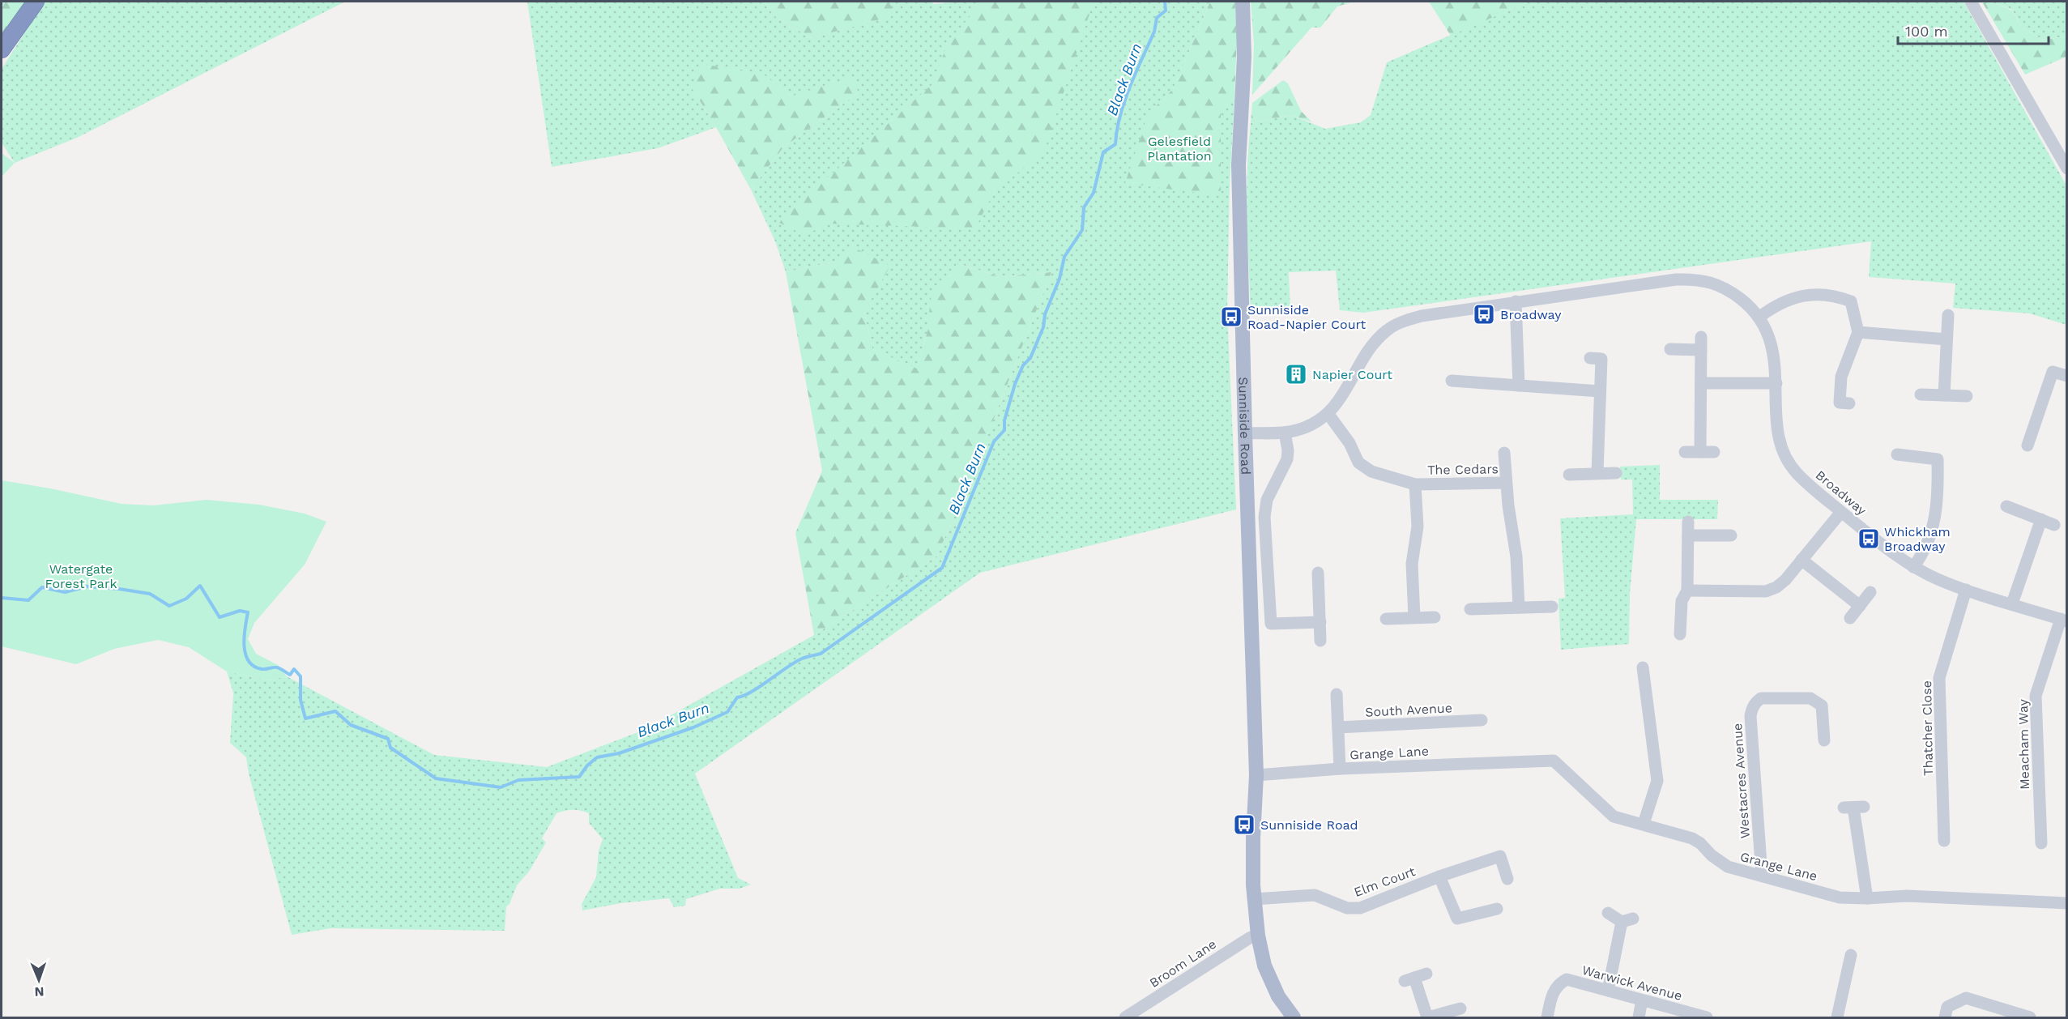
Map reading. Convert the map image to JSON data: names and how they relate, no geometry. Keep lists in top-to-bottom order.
{
  "streets": {
    "main road": ["Sunniside Road"],
    "street": [
      "The Cedars",
      "Broadway",
      "South Avenue",
      "Thatcher Close",
      "Meacham Way",
      "Grange Lane",
      "Westacres Avenue",
      "Elm Court",
      "Broom Lane",
      "Warwick Avenue"
    ]
  },
  "crossings": [
    ["Sunniside Road", "Broadway"],
    ["Sunniside Road", "Grange Lane"],
    ["Sunniside Road", "Elm Court"],
    ["Sunniside Road", "Broom Lane"],
    ["The Cedars", "Broadway"],
    ["Broadway", "Thatcher Close"],
    ["Broadway", "Meacham Way"],
    ["Grange Lane", "Westacres Avenue"]
  ],
  "water": ["Black Burn"],
  "parks": ["Gelesfield Plantation", "Watergate Forest Park"],
  "places": {
    "bus stop": [
      "Broadway",
      "Sunniside Road-Napier Court",
      "Whickham Broadway",
      "Sunniside Road"
    ],
    "building": ["Napier Court"]
  },
  "scale_bar": "100 m",
  "north": "bottom"
}
